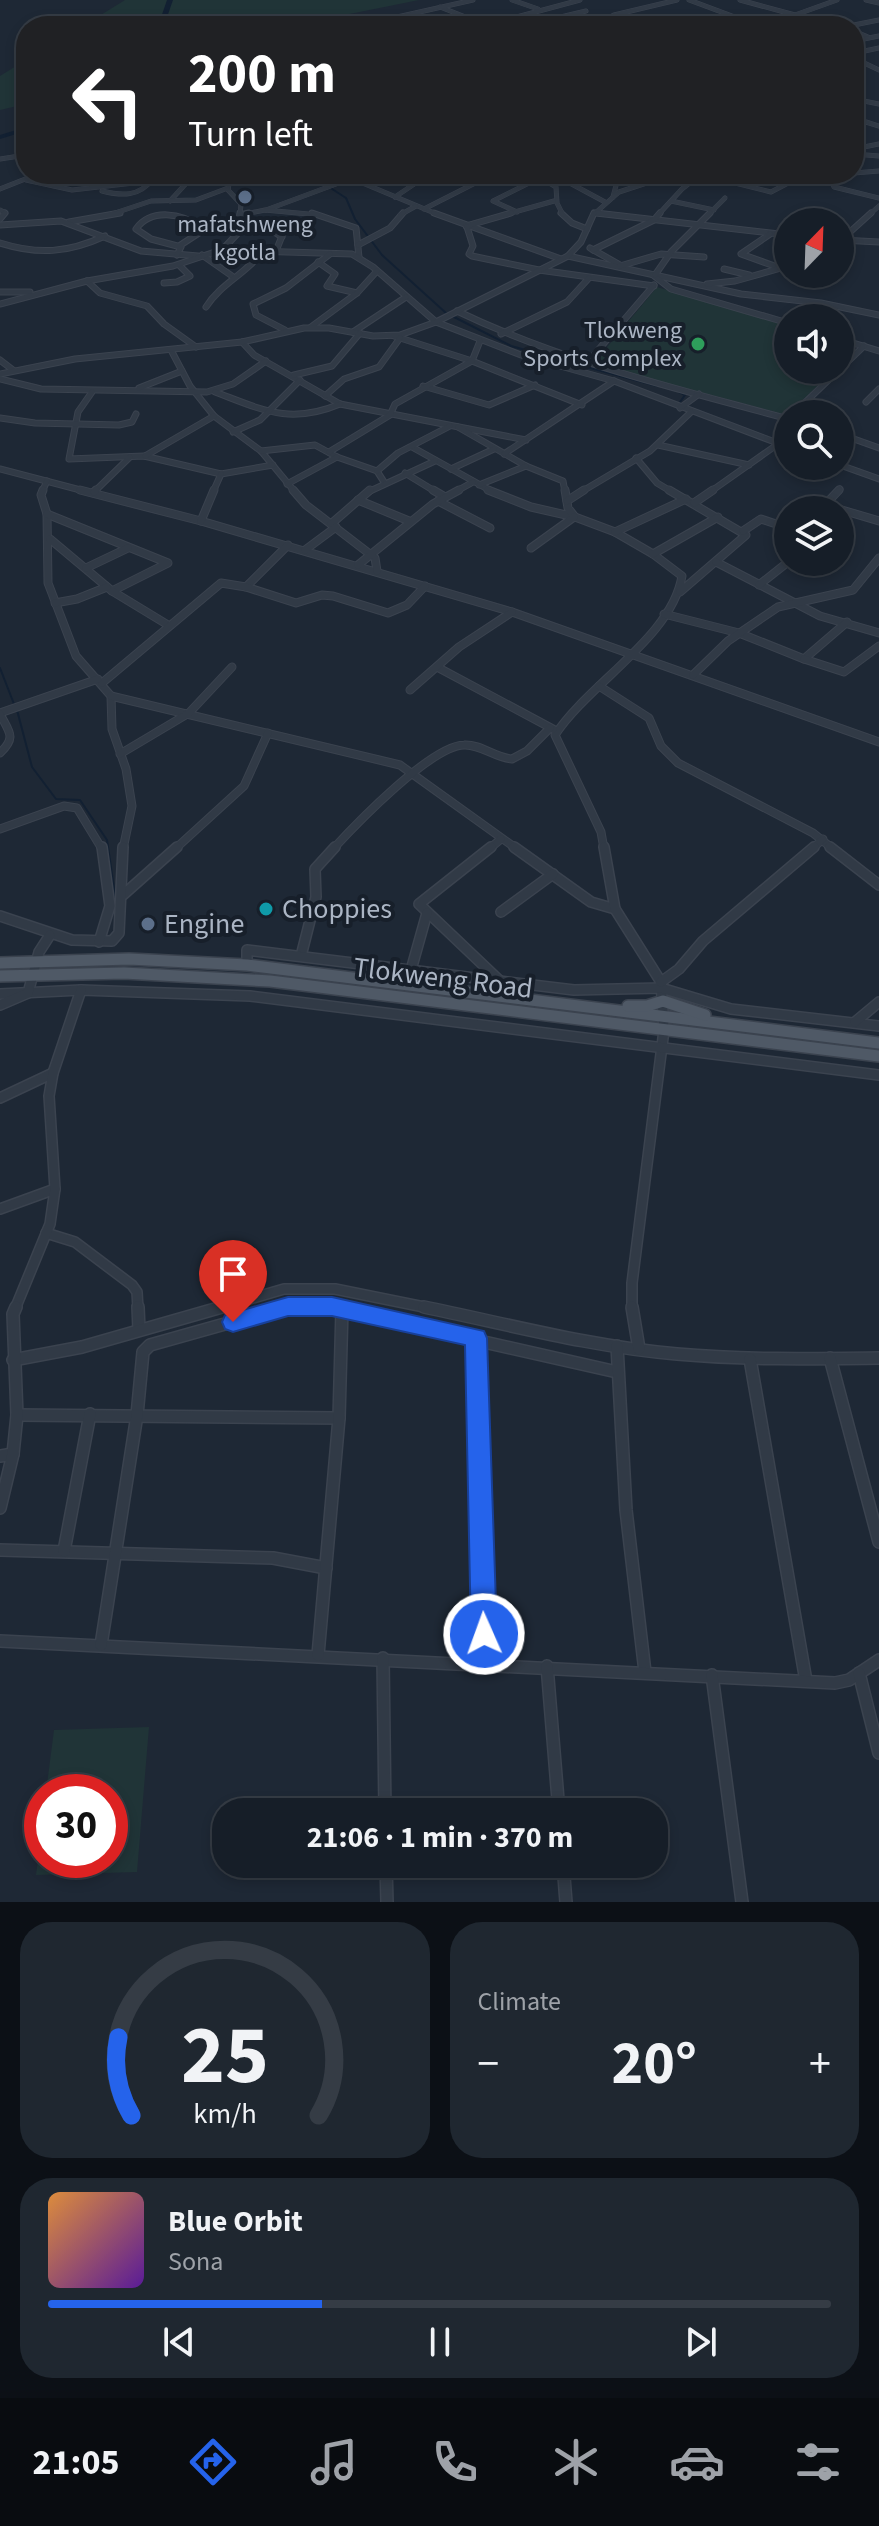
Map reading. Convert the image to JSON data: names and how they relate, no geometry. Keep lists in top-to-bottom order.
{
  "streets": {
    "main road": ["Tlokweng Road"]
  },
  "places": [
    "mafatshweng kgotla",
    "Tlokweng Sports Complex",
    "Choppies",
    "Engine"
  ],
  "north": "top right",
  "page": {
    "turn": ["200 m", "Turn left"],
    "limit": "30",
    "trip": "21:06 · 1 min · 370 m",
    "tile": "Climate",
    "heat": ["−", "20°", "+"],
    "song": ["Blue Orbit", "Sona"],
    "tabs": "21:05",
    "gauge": ["25", "km/h"]
  }
}
